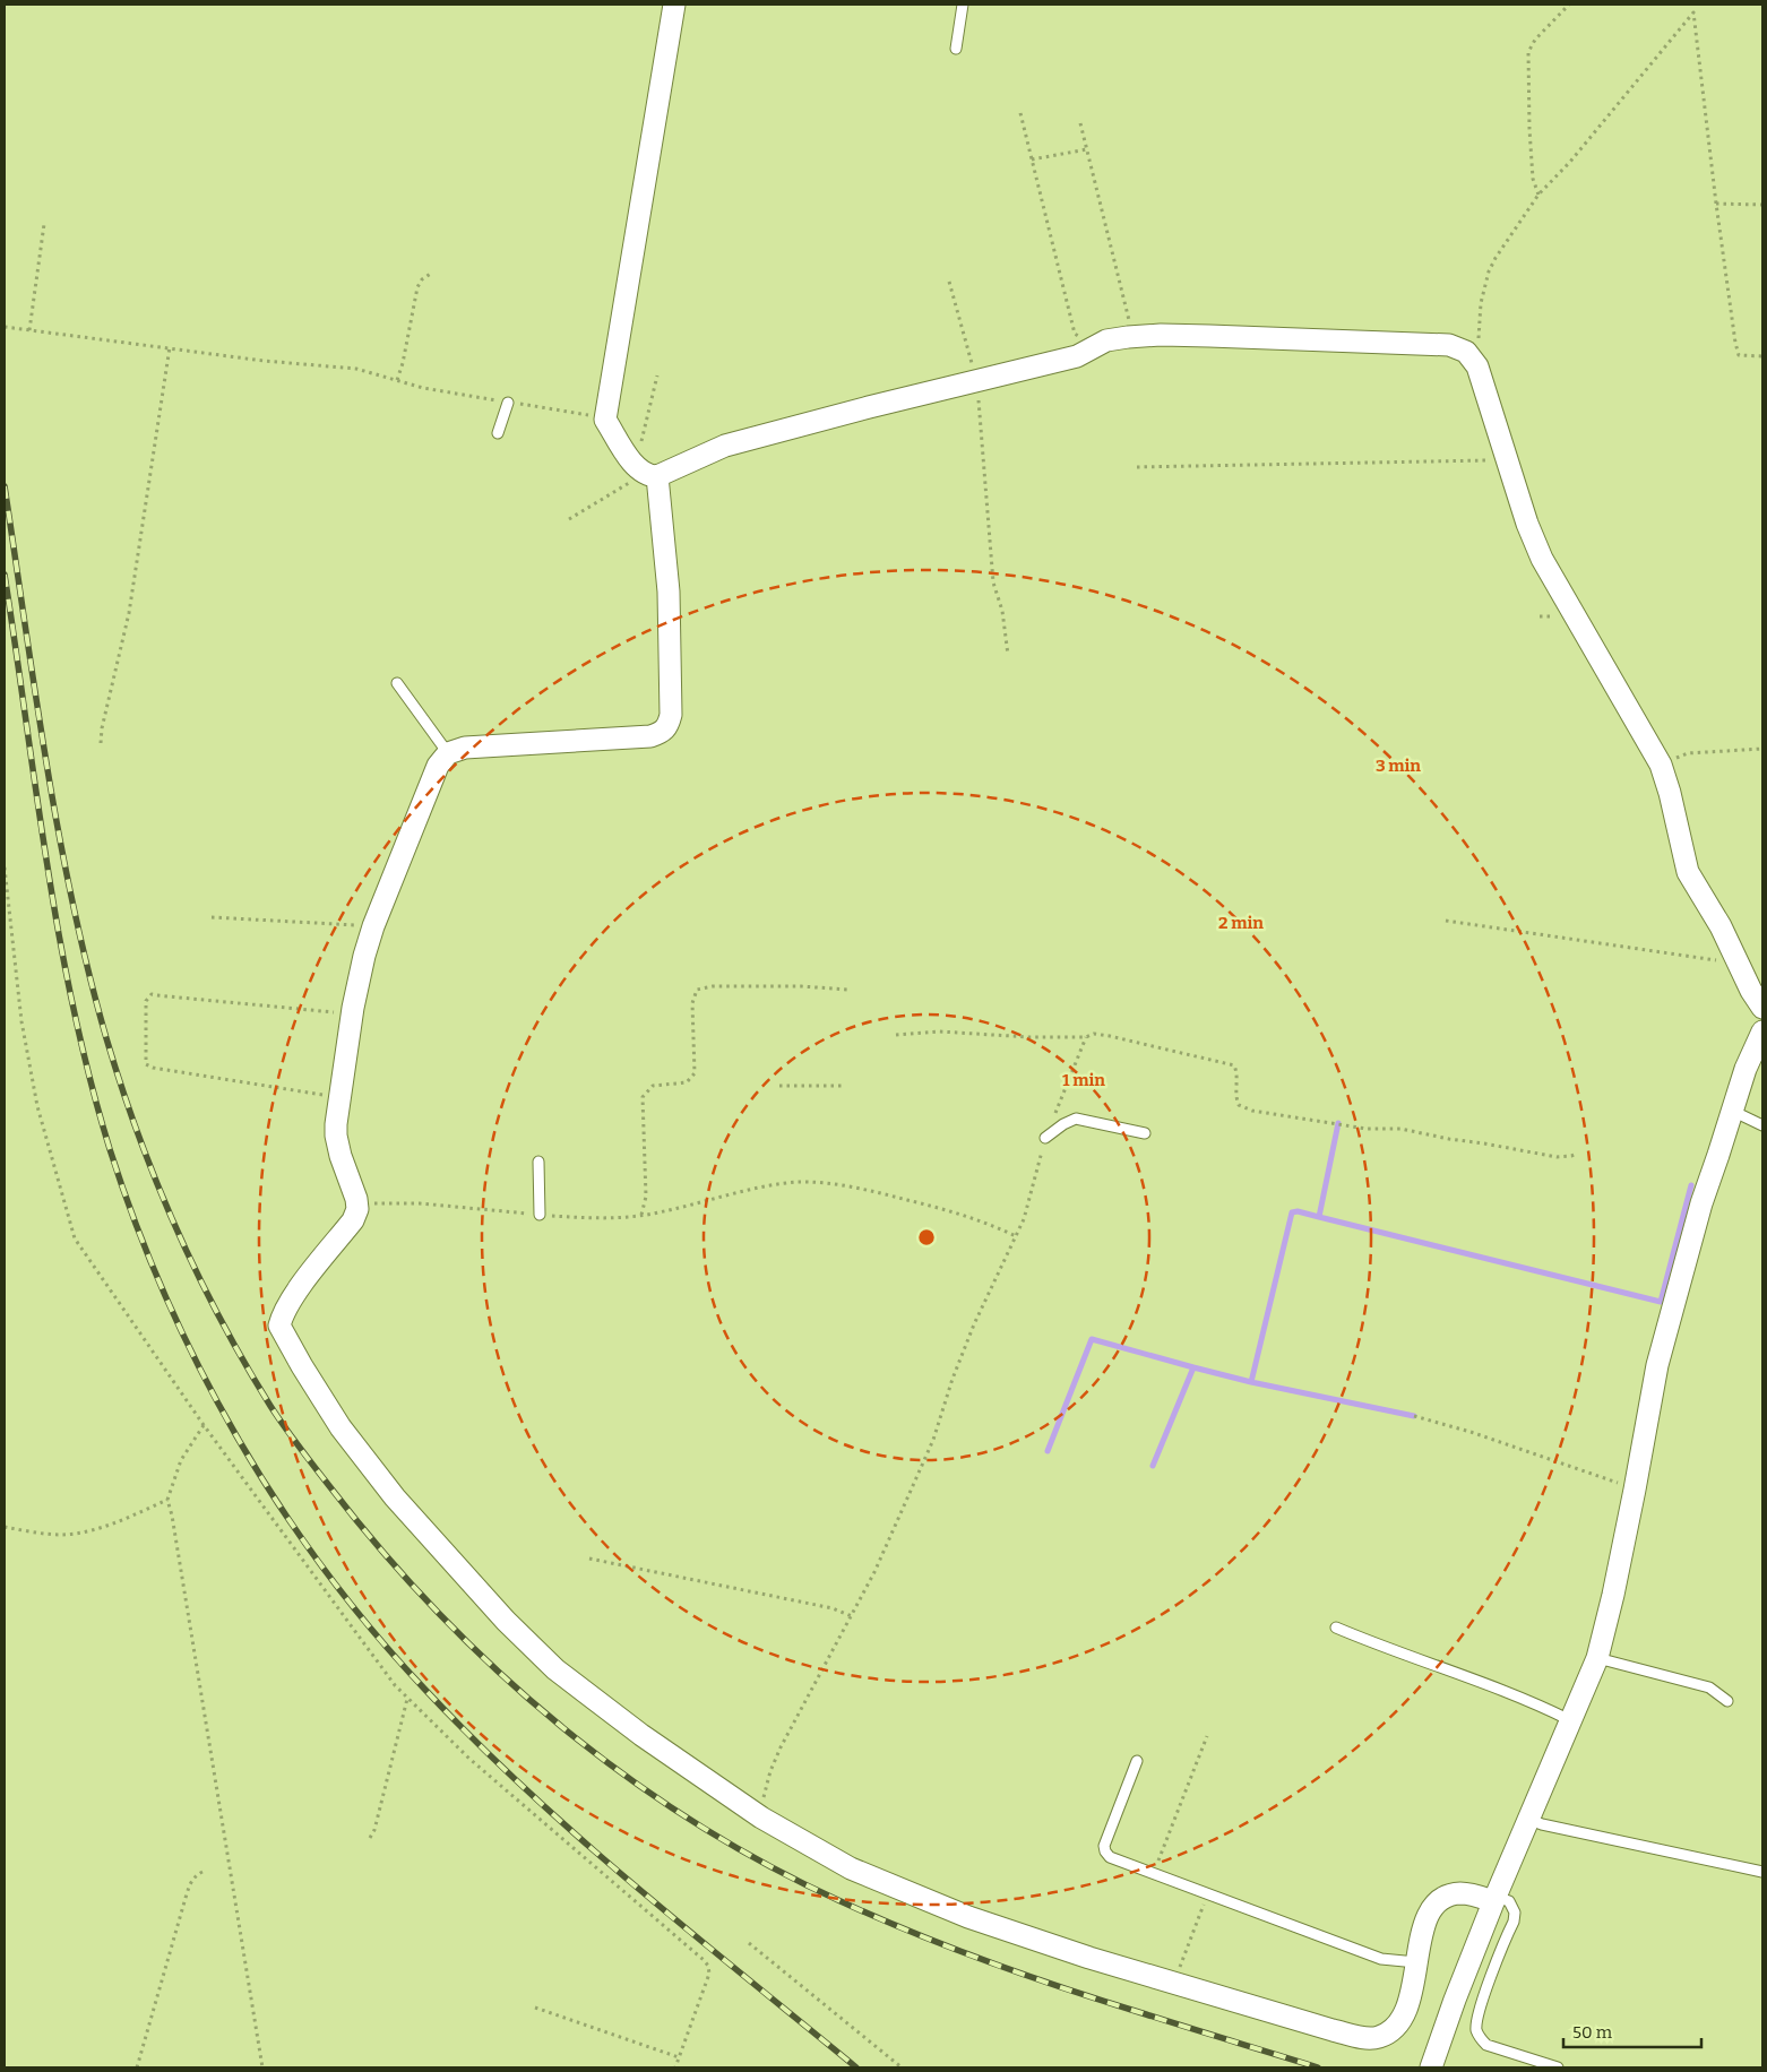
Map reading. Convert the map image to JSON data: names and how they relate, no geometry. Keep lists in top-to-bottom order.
{
  "scale_bar": "50 m",
  "rings": ["3 min", "2 min", "1 min"]
}
